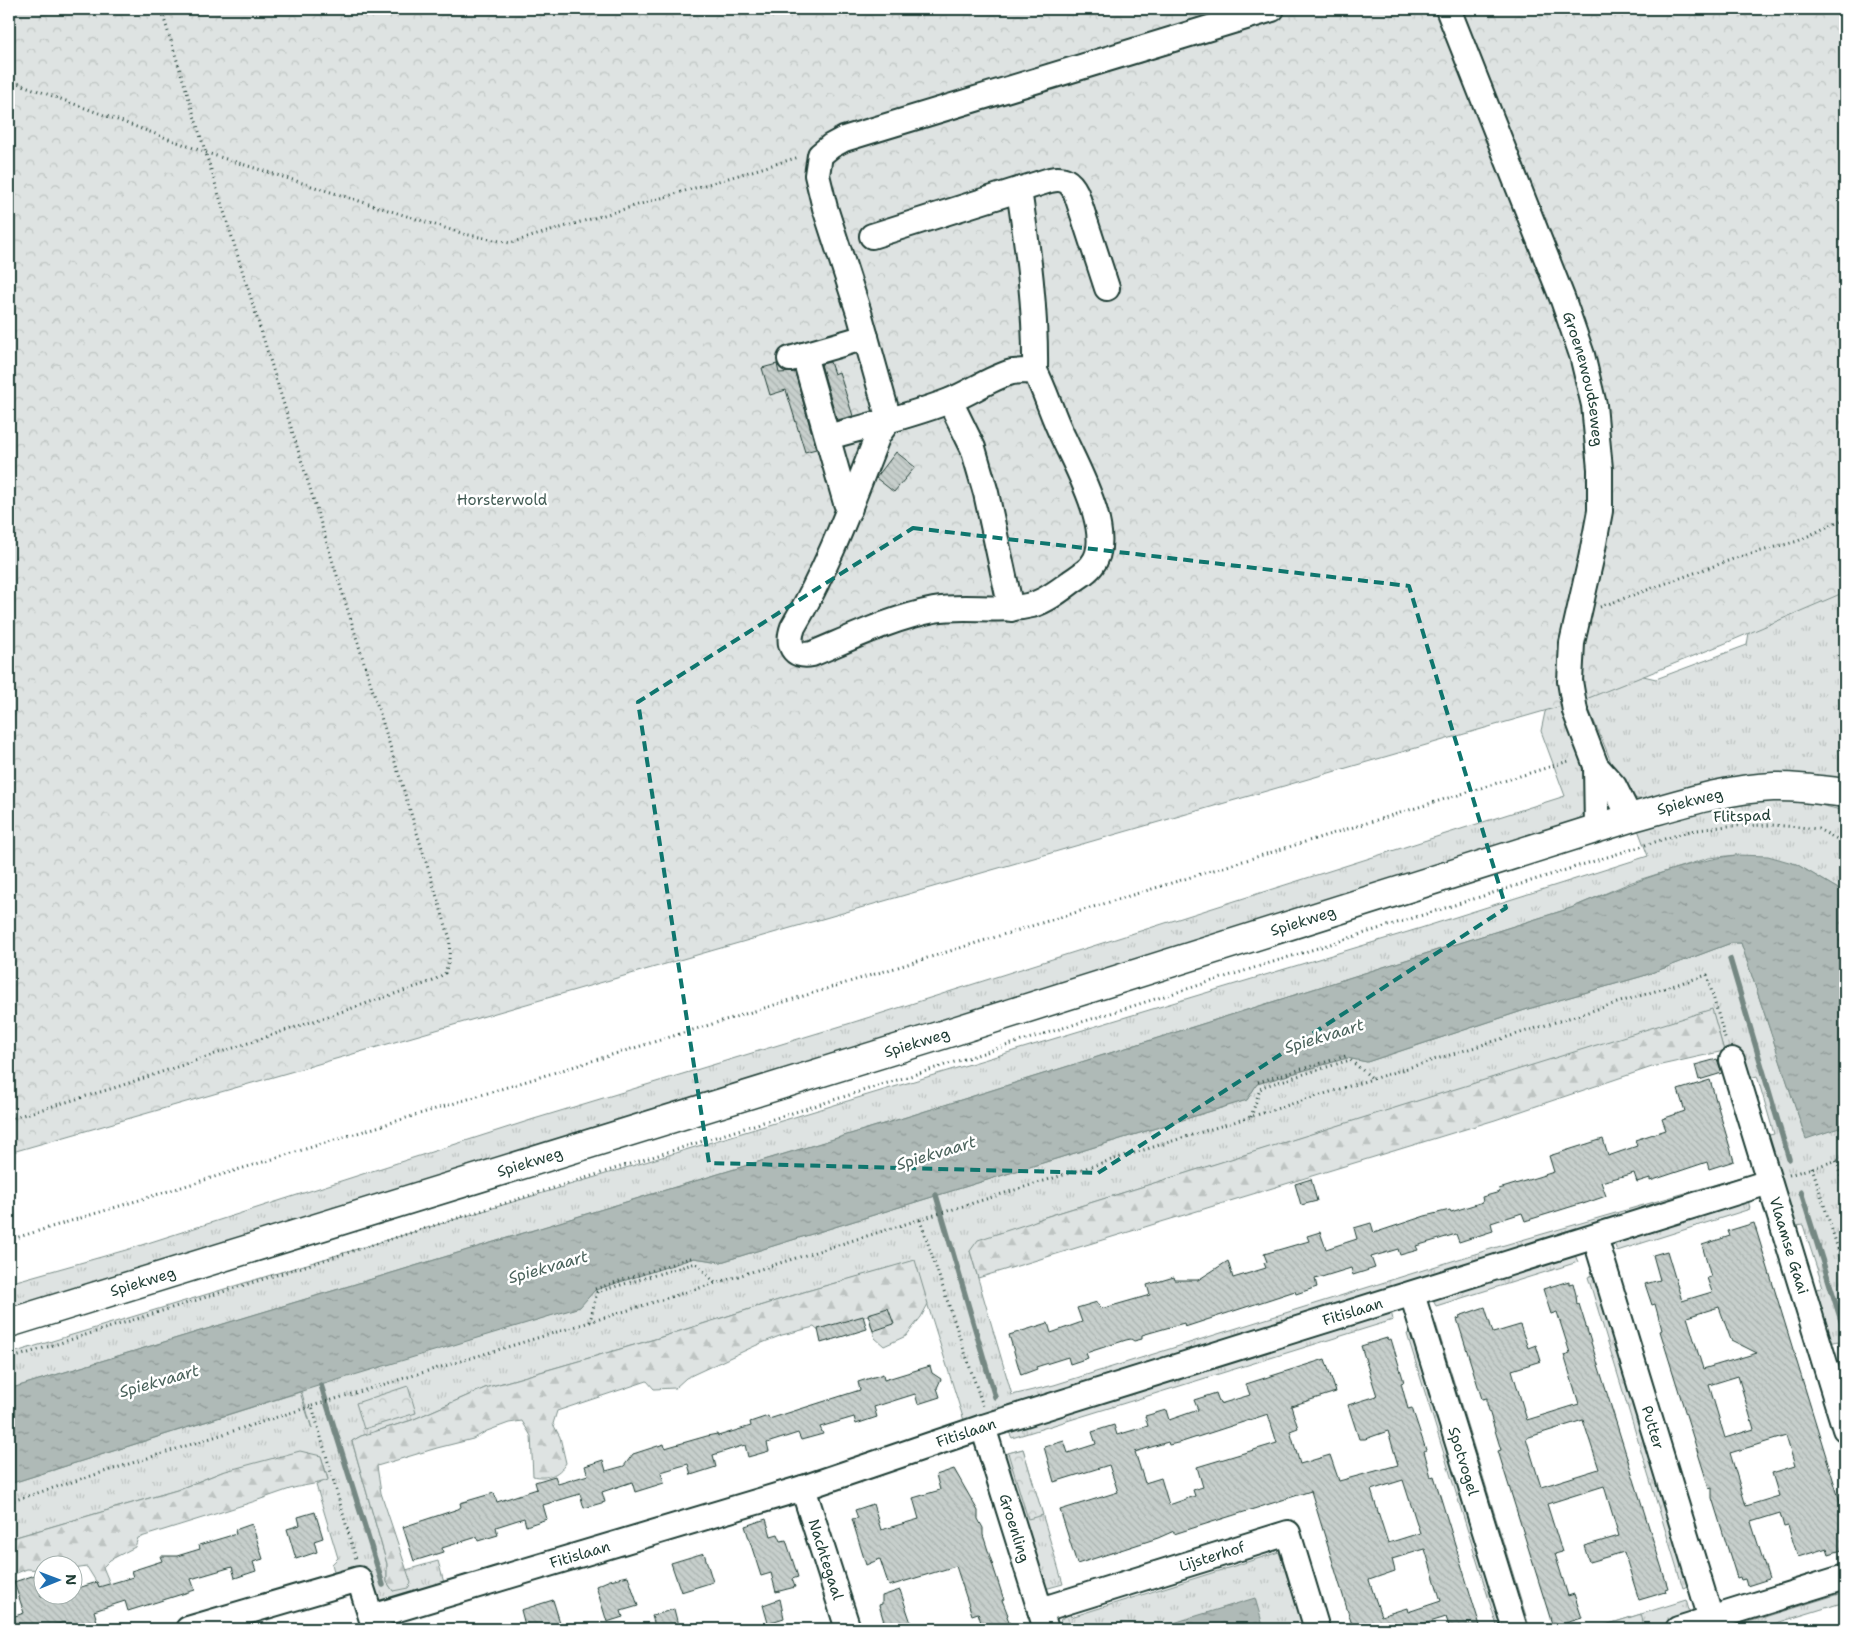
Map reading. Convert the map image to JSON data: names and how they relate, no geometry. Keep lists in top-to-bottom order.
{
  "streets": {
    "main road": ["Spiekweg"],
    "street": [
      "Groenewoudseweg",
      "Vlaamse Gaai",
      "Fitislaan",
      "Putter",
      "Spotvogel",
      "Groenling",
      "Lijsterhof",
      "Nachtegaal"
    ],
    "path": ["Flitspad"]
  },
  "crossings": [
    ["Groenewoudseweg", "Spiekweg"],
    ["Spiekweg", "Flitspad"],
    ["Vlaamse Gaai", "Fitislaan"],
    ["Fitislaan", "Putter"],
    ["Fitislaan", "Spotvogel"],
    ["Fitislaan", "Groenling"],
    ["Fitislaan", "Nachtegaal"],
    ["Groenling", "Lijsterhof"]
  ],
  "water": ["Spiekvaart"],
  "parks": ["Horsterwold"],
  "north": "right"
}
